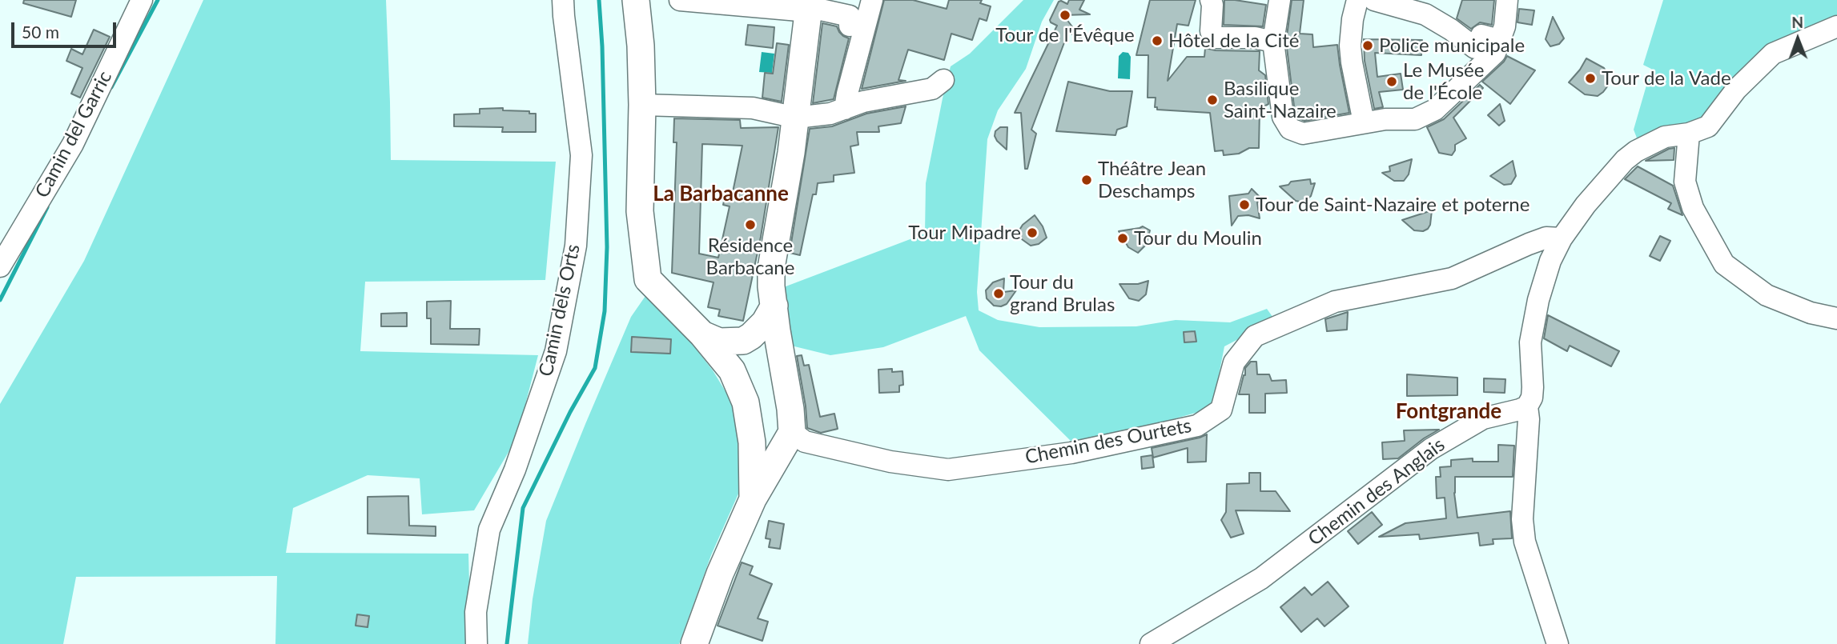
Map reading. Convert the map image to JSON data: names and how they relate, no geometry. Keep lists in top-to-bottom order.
{
  "streets": {
    "street": [
      "Camin del Garric",
      "Camin dels Orts",
      "Chemin des Ourtets",
      "Chemin des Anglais"
    ]
  },
  "districts": ["La Barbacanne", "Fontgrande"],
  "places": [
    "Tour de l'Évêque",
    "Hôtel de la Cité",
    "Police municipale",
    "Tour de la Vade",
    "Le Musée de l'École",
    "Basilique Saint-Nazaire",
    "Théâtre Jean Deschamps",
    "Tour de Saint-Nazaire et poterne",
    "Résidence Barbacane",
    "Tour Mipadre",
    "Tour du Moulin",
    "Tour du grand Brulas"
  ],
  "scale_bar": "50 m",
  "north": "top"
}
